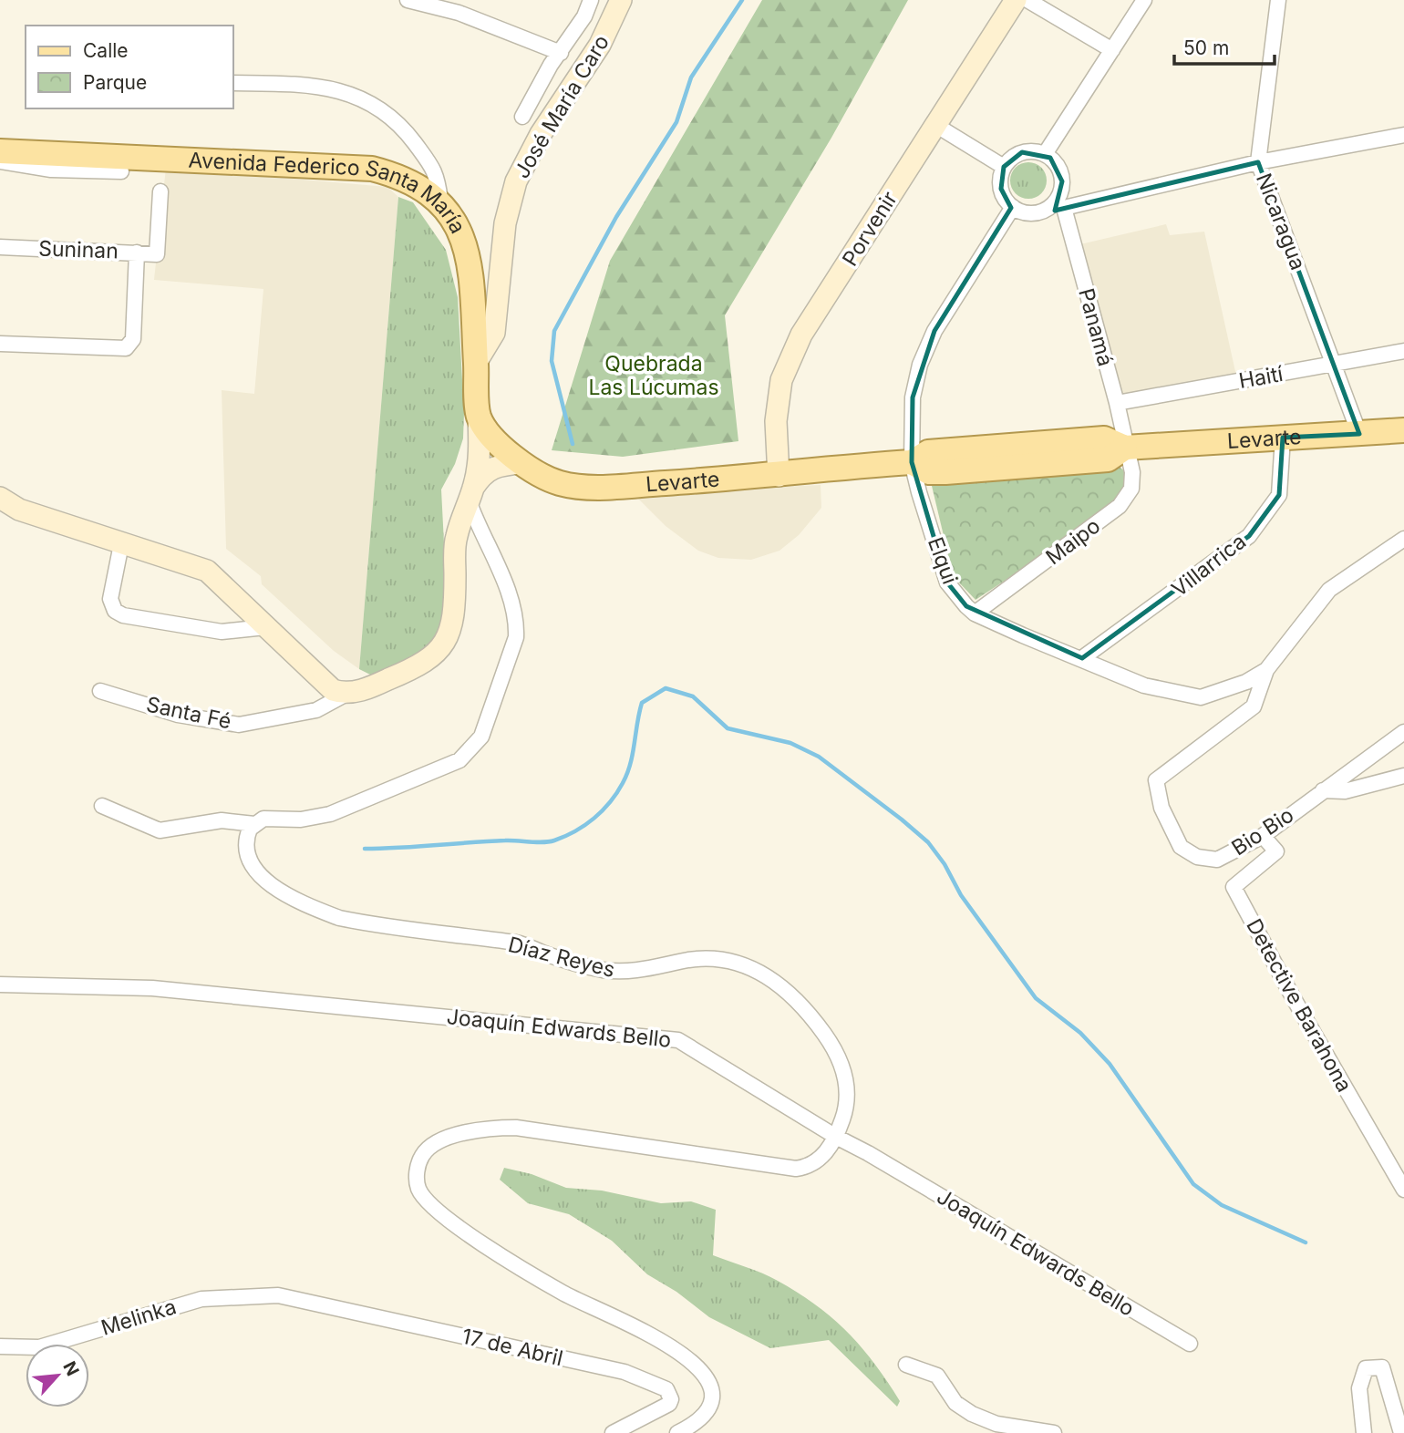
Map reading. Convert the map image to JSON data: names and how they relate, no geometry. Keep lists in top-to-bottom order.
{
  "streets": {
    "main road": ["Avenida Federico Santa María", "Levarte"],
    "street": [
      "José María Caro",
      "Nicaragua",
      "Porvenir",
      "Suninan",
      "Panamá",
      "Haití",
      "Maipo",
      "Elqui",
      "Villarrica",
      "Santa Fé",
      "Bio Bio",
      "Díaz Reyes",
      "Detective Barahona",
      "Joaquín Edwards Bello",
      "Melinka",
      "17 de Abril"
    ]
  },
  "crossings": [
    ["José María Caro", "Avenida Federico Santa María"],
    ["Avenida Federico Santa María", "Levarte"],
    ["Nicaragua", "Haití"],
    ["Nicaragua", "Levarte"],
    ["Porvenir", "Levarte"],
    ["Panamá", "Haití"],
    ["Panamá", "Levarte"],
    ["Panamá", "Maipo"],
    ["Panamá", "Elqui"],
    ["Levarte", "Maipo"],
    ["Levarte", "Elqui"],
    ["Levarte", "Villarrica"],
    ["Maipo", "Elqui"],
    ["Elqui", "Villarrica"],
    ["Elqui", "Bio Bio"],
    ["Villarrica", "Bio Bio"],
    ["Bio Bio", "Detective Barahona"],
    ["Díaz Reyes", "Joaquín Edwards Bello"],
    ["Melinka", "17 de Abril"]
  ],
  "parks": ["Quebrada Las Lúcumas"],
  "legend": ["Calle", "Parque"],
  "scale_bar": "50 m",
  "north": "top right"
}
